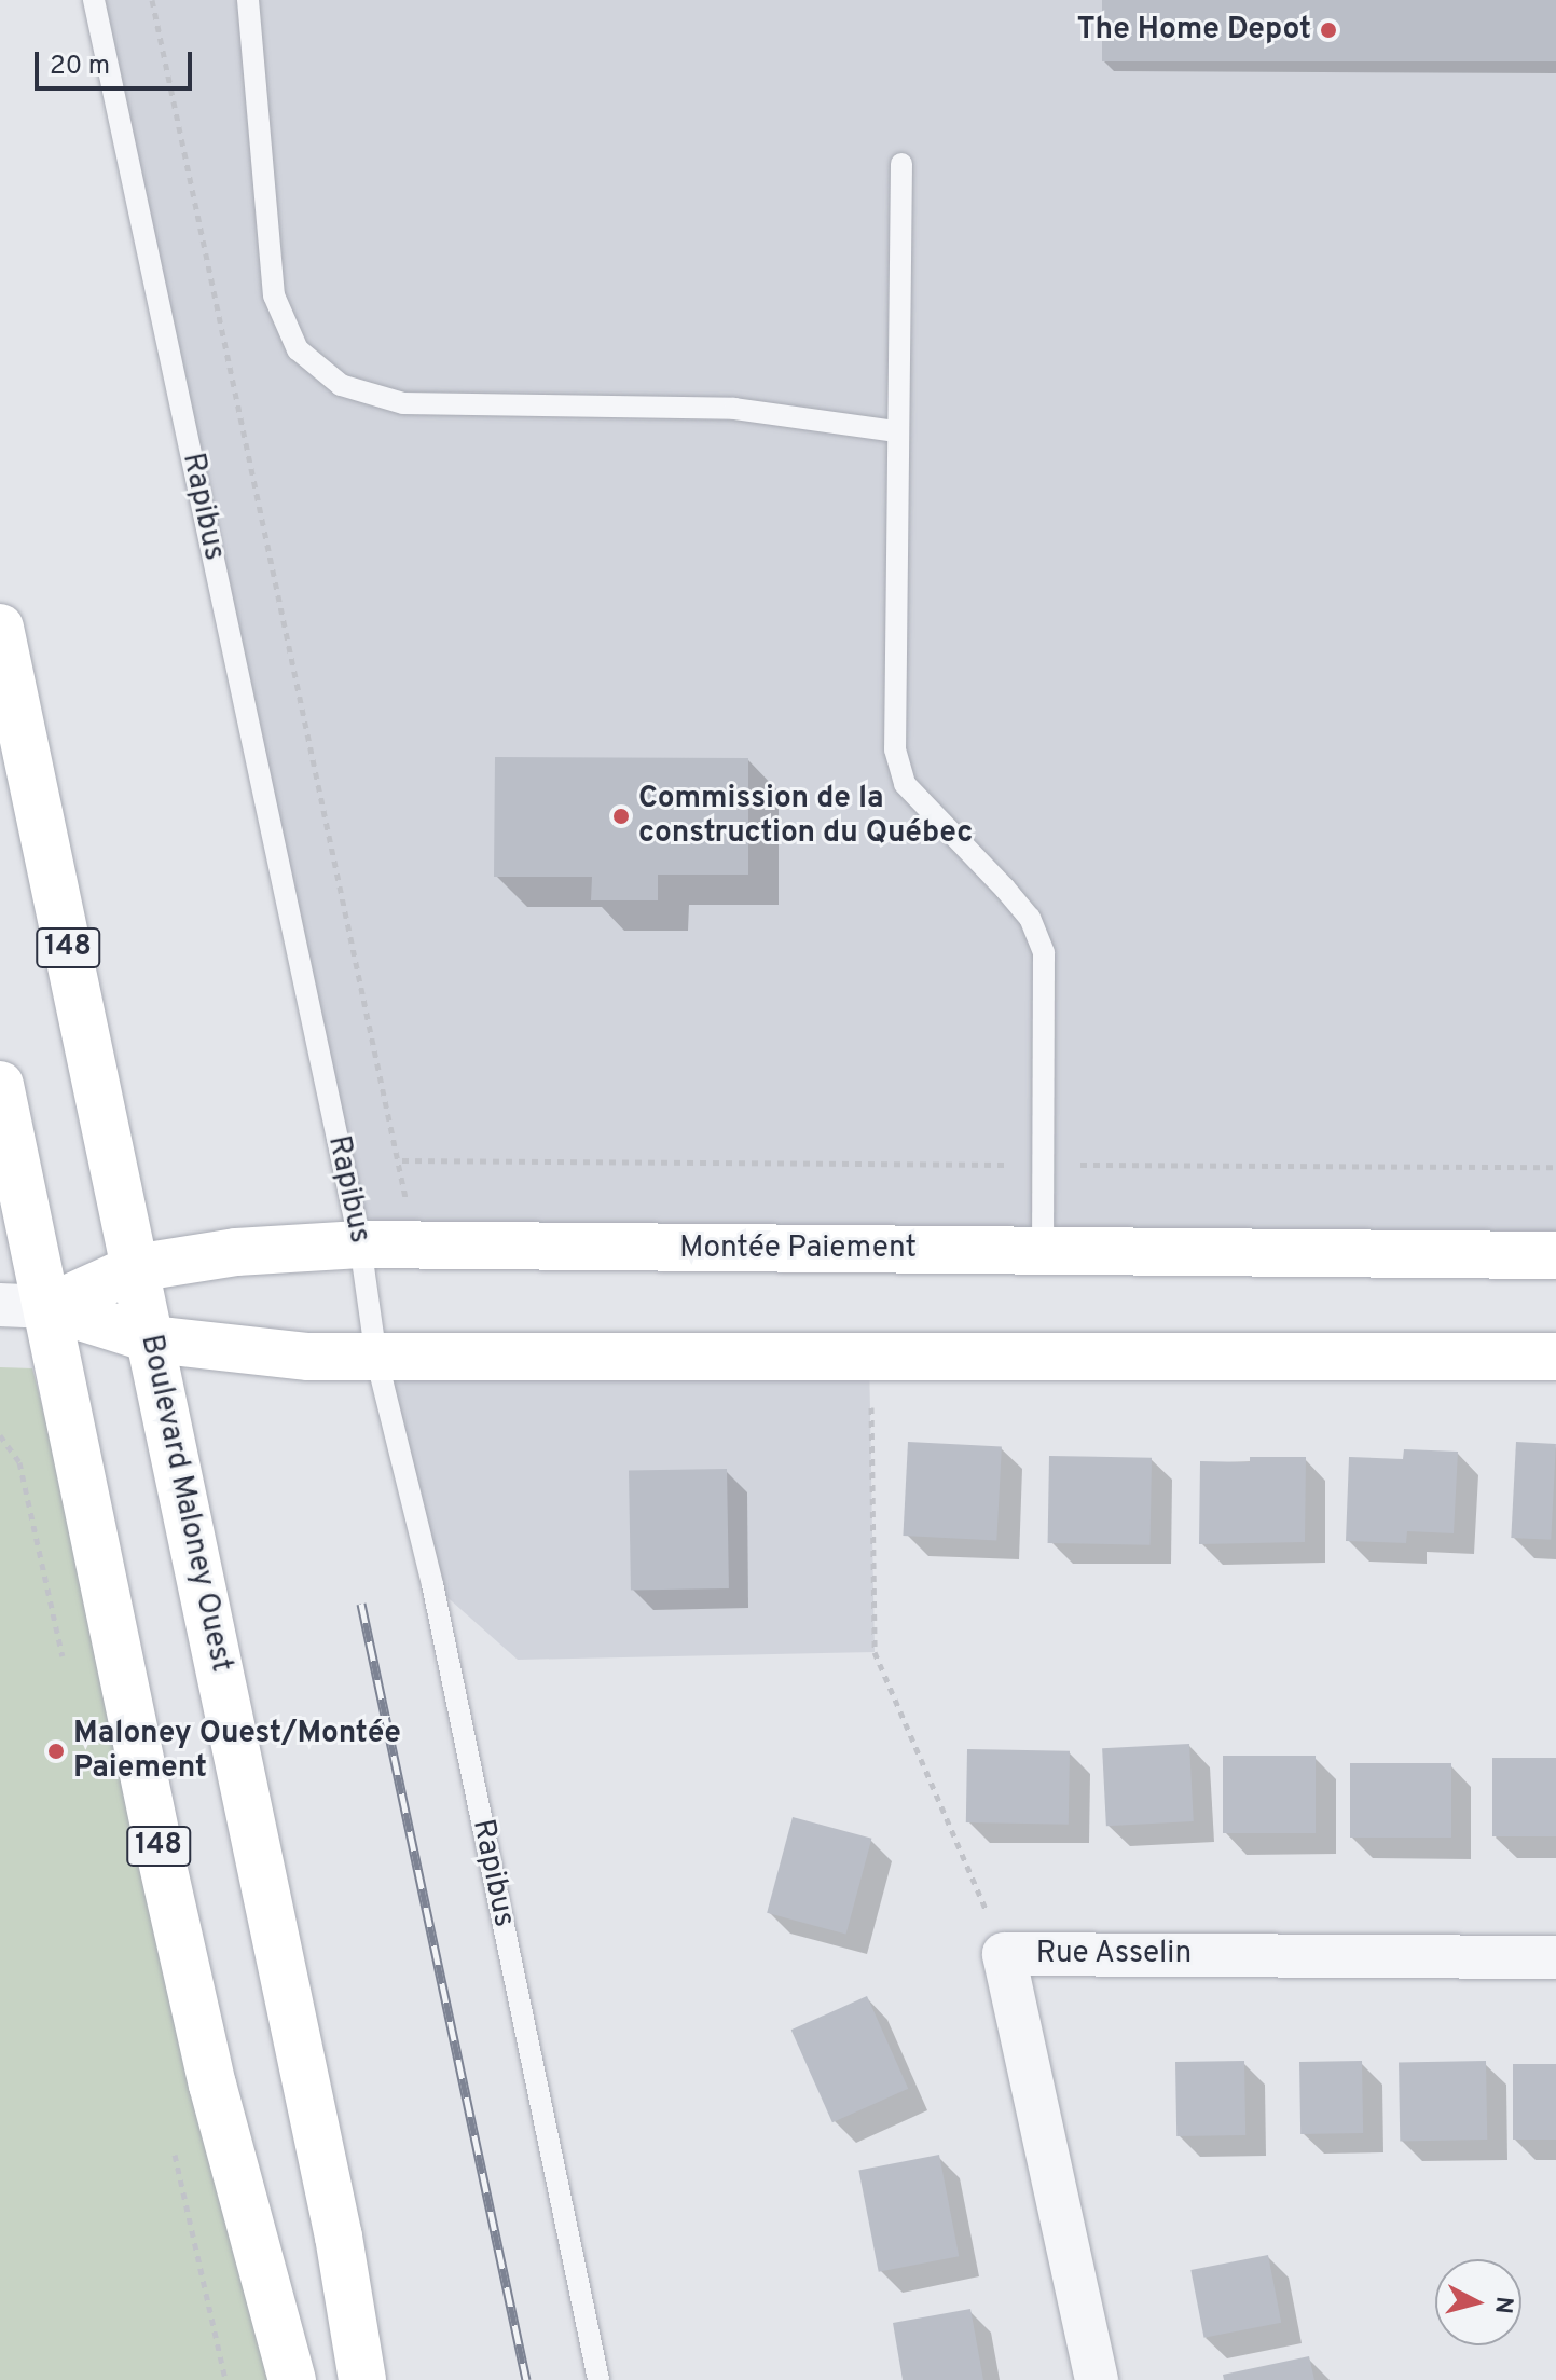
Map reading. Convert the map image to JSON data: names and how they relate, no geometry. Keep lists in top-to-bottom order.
{
  "streets": {
    "main road": ["148", "Montée Paiement", "Boulevard Maloney Ouest"],
    "street": ["Rue Asselin"],
    "lane": ["Rapibus"]
  },
  "crossings": [
    ["Rapibus", "Montée Paiement"],
    ["148", "Montée Paiement"],
    ["Montée Paiement", "Boulevard Maloney Ouest"]
  ],
  "places": ["The Home Depot", "Commission de la construction du Québec", "Maloney Ouest/Montée Paiement"],
  "scale_bar": "20 m",
  "north": "right"
}
